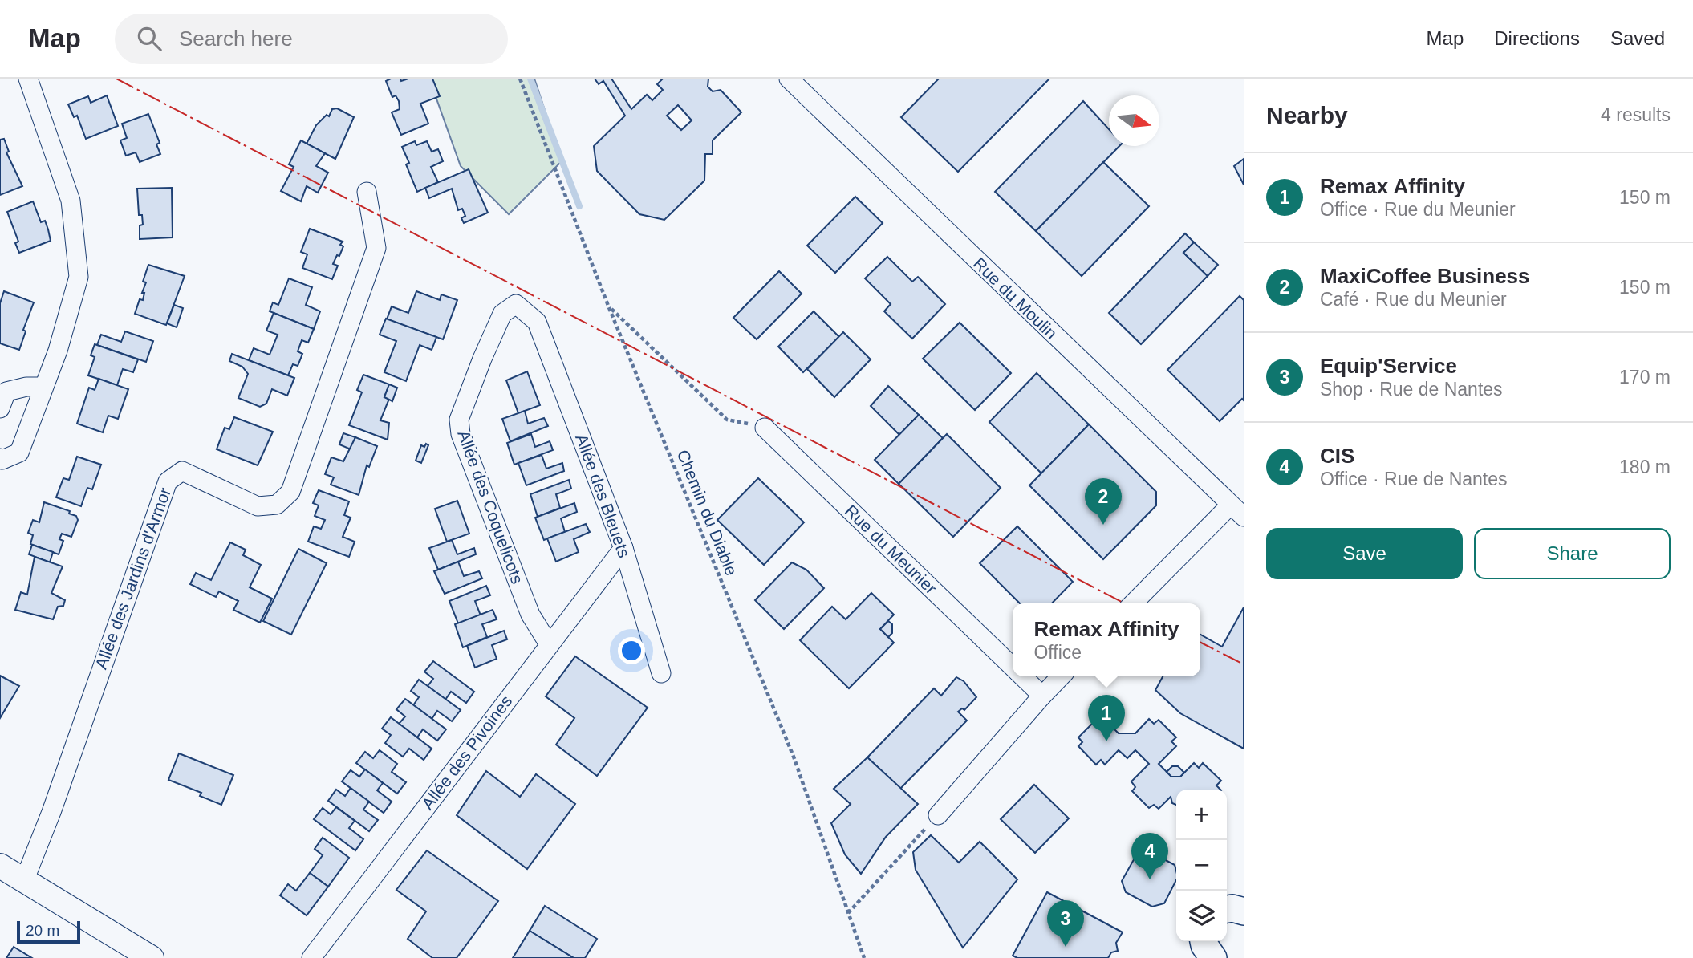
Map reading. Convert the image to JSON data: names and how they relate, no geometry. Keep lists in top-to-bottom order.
{
  "streets": {
    "street": [
      "Rue du Moulin",
      "Allée des Bleuets",
      "Allée des Coquelicots",
      "Rue du Meunier",
      "Allée des Jardins d'Armor",
      "Allée des Pivoines"
    ],
    "path": ["Chemin du Diable"]
  },
  "crossings": [
    ["Allée des Bleuets", "Allée des Coquelicots"],
    ["Allée des Bleuets", "Allée des Pivoines"],
    ["Allée des Coquelicots", "Allée des Pivoines"]
  ],
  "scale_bar": "20 m",
  "north": "right",
  "page": {
    "header": "Map",
    "search": "Search here",
    "nav": ["Map", "Directions", "Saved"],
    "heading": ["Nearby", "4 results"],
    "list": [
      {
        "mark": "1",
        "name": "Remax Affinity",
        "note": "Office · Rue du Meunier",
        "value": "150 m"
      },
      {
        "mark": "2",
        "name": "MaxiCoffee Business",
        "note": "Café · Rue du Meunier",
        "value": "150 m"
      },
      {
        "mark": "3",
        "name": "Equip'Service",
        "note": "Shop · Rue de Nantes",
        "value": "170 m"
      },
      {
        "mark": "4",
        "name": "CIS",
        "note": "Office · Rue de Nantes",
        "value": "180 m"
      }
    ],
    "pins": [
      "2",
      "1",
      "4",
      "3"
    ],
    "buttons": ["Save", "Share"],
    "popup": ["Remax Affinity", "Office"],
    "map_buttons": ["+", "−"],
    "scale": "20 m"
  }
}
